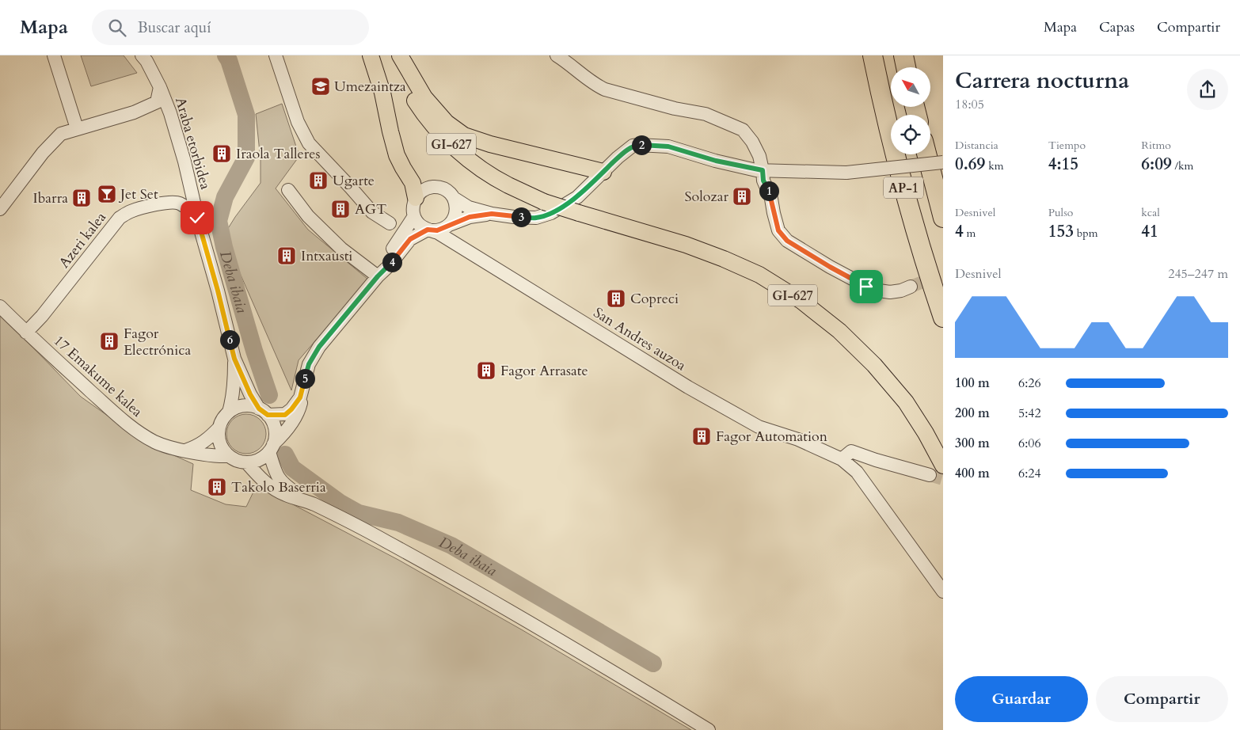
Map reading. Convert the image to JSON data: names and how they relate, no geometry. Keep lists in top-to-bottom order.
{
  "streets": {
    "highway": ["AP-1"],
    "main road": ["GI-627"],
    "street": [
      "Araba etorbidea",
      "Azeri kalea",
      "San Andres auzoa",
      "17 Emakume kalea"
    ]
  },
  "crossings": [
    ["Araba etorbidea", "17 Emakume kalea"],
    ["Azeri kalea", "17 Emakume kalea"]
  ],
  "water": ["Deba ibaia"],
  "places": {
    "school or university": ["Umezaintza"],
    "building": [
      "Iraola Talleres",
      "Ugarte",
      "Solozar",
      "Ibarra",
      "AGT",
      "Intxausti",
      "Copreci",
      "Fagor Electrónica",
      "Fagor Arrasate",
      "Fagor Automation",
      "Takolo Baserria"
    ],
    "bar": ["Jet Set"]
  },
  "north": "top left",
  "page": {
    "header": "Mapa",
    "search": "Buscar aquí",
    "nav": ["Mapa", "Capas", "Compartir"],
    "heading": ["Carrera nocturna", "18:05"],
    "stats": [
      ["Distancia", "0.69 km"],
      ["Tiempo", "4:15"],
      ["Ritmo", "6:09 /km"],
      ["Desnivel", "4 m"],
      ["Pulso", "153 bpm"],
      ["kcal", "41"]
    ],
    "pins": [
      "2",
      "1",
      "3",
      "4",
      "6",
      "5"
    ],
    "chart": ["Desnivel", "245–247 m"],
    "list": [
      {
        "name": "100 m",
        "note": "6:26"
      },
      {
        "name": "200 m",
        "note": "5:42"
      },
      {
        "name": "300 m",
        "note": "6:06"
      },
      {
        "name": "400 m",
        "note": "6:24"
      }
    ],
    "buttons": ["Guardar", "Compartir"]
  }
}
